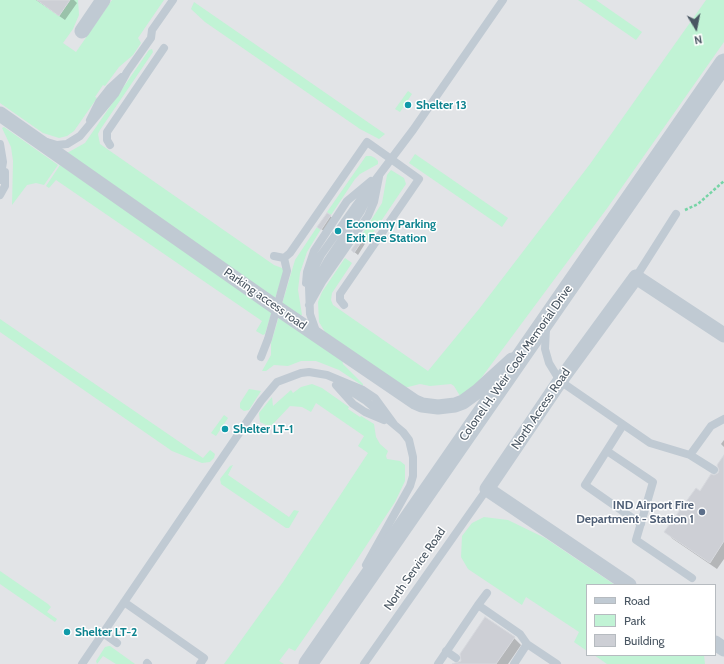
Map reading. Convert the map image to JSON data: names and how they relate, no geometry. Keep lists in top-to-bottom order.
{
  "streets": {
    "street": ["Parking access road", "Colonel H. Weir Cook Memorial Drive", "North Access Road"],
    "lane": ["North Service Road"]
  },
  "crossings": [
    ["Parking access road", "Colonel H. Weir Cook Memorial Drive"],
    ["North Access Road", "North Service Road"]
  ],
  "places": [
    "Shelter 13",
    "Economy Parking Exit Fee Station",
    "Shelter LT-1",
    "IND Airport Fire Department - Station 1",
    "Shelter LT-2"
  ],
  "legend": ["Road", "Park", "Building"],
  "north": "bottom"
}
